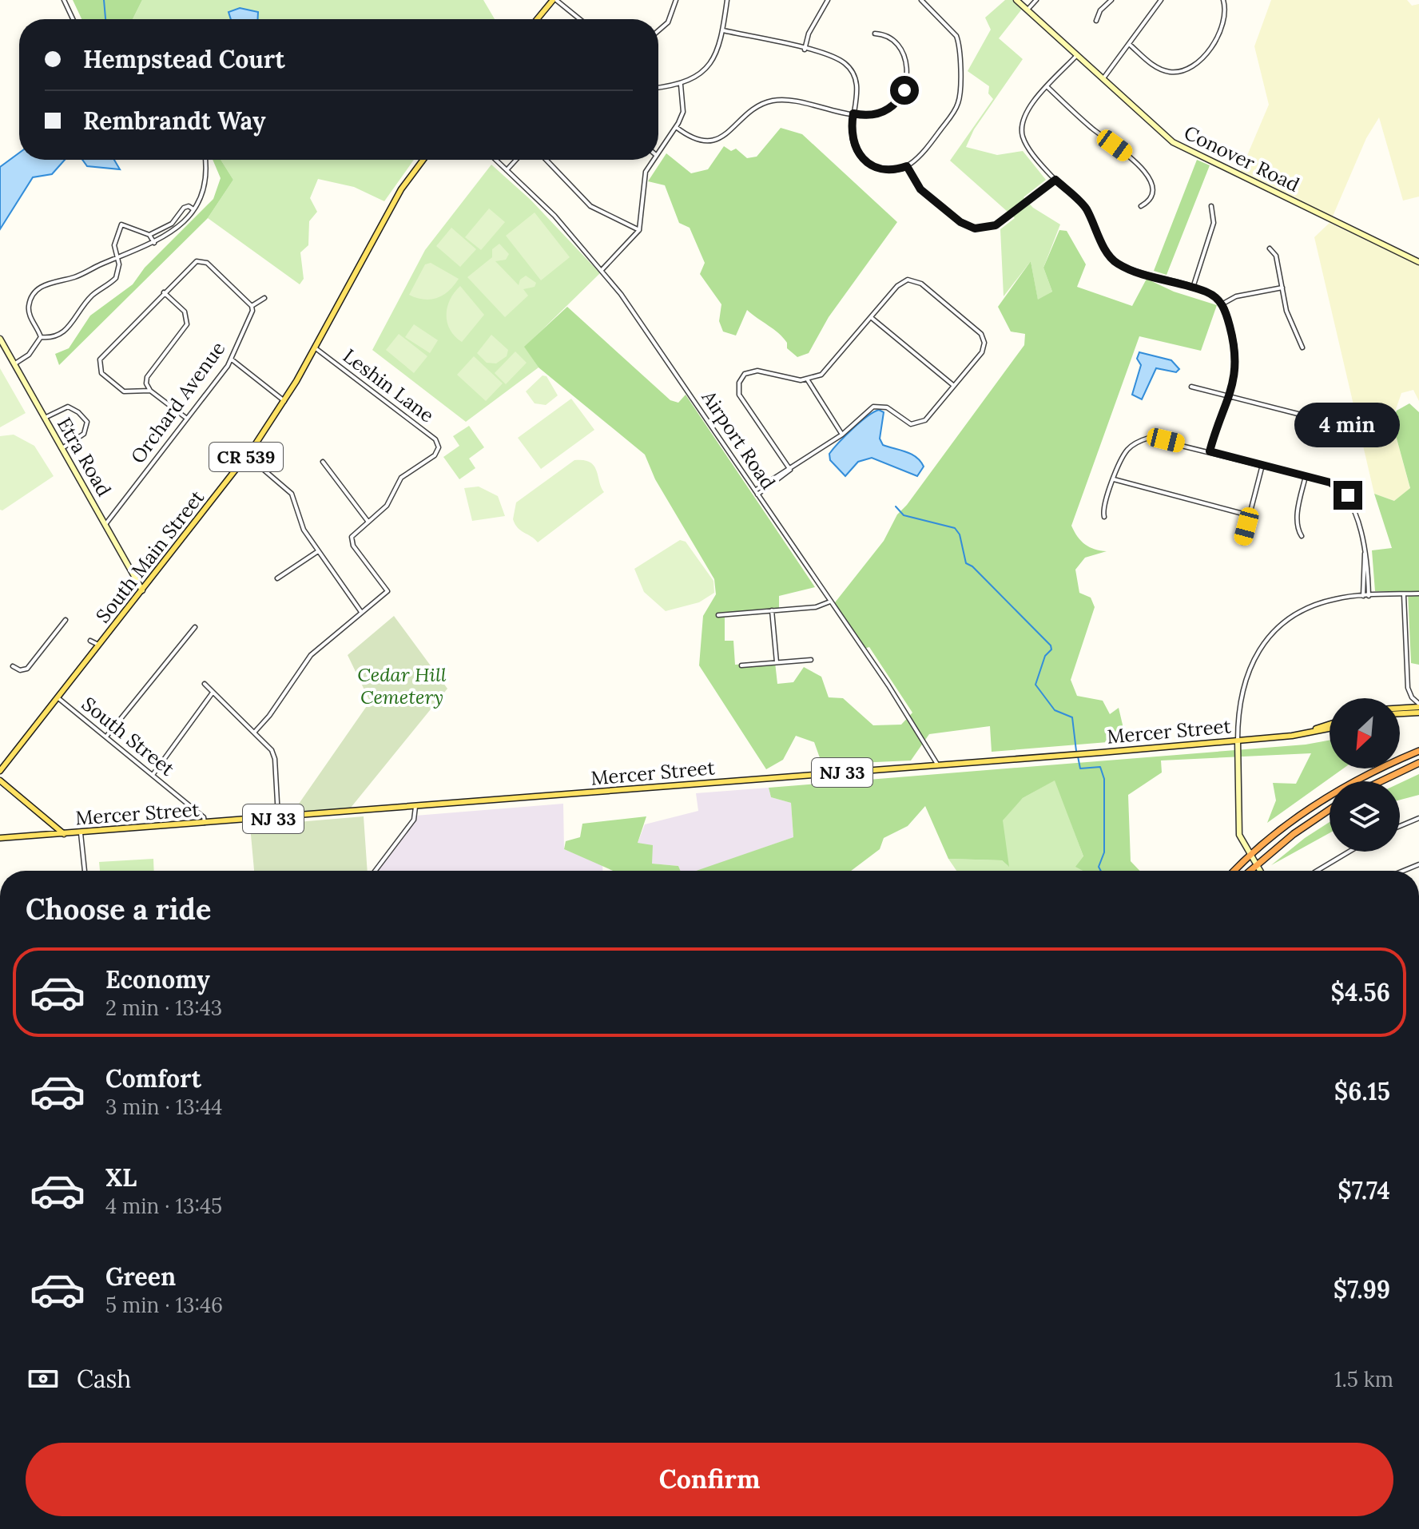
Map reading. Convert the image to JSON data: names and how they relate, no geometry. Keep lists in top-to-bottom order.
{
  "streets": {
    "main road": [
      "CR 539",
      "South Main Street",
      "Mercer Street",
      "NJ 33"
    ],
    "street": [
      "Conover Road",
      "Leshin Lane",
      "Orchard Avenue",
      "Airport Road",
      "Etra Road",
      "South Street"
    ]
  },
  "crossings": [
    ["Leshin Lane", "South Main Street"],
    ["Orchard Avenue", "Etra Road"],
    ["Airport Road", "Mercer Street"],
    ["Etra Road", "South Main Street"],
    ["South Main Street", "South Street"],
    ["Mercer Street", "South Street"]
  ],
  "parks": ["Cedar Hill Cemetery"],
  "north": "bottom left",
  "page": {
    "banner": ["Hempstead Court", "Rembrandt Way"],
    "bubble": "4 min",
    "heading": "Choose a ride",
    "list": [
      {
        "name": "Economy",
        "note": "2 min · 13:43",
        "value": "$4.56"
      },
      {
        "name": "Comfort",
        "note": "3 min · 13:44",
        "value": "$6.15"
      },
      {
        "name": "XL",
        "note": "4 min · 13:45",
        "value": "$7.74"
      },
      {
        "name": "Green",
        "note": "5 min · 13:46",
        "value": "$7.99"
      }
    ],
    "pay": ["Cash", "1.5 km"],
    "buttons": "Confirm"
  }
}
